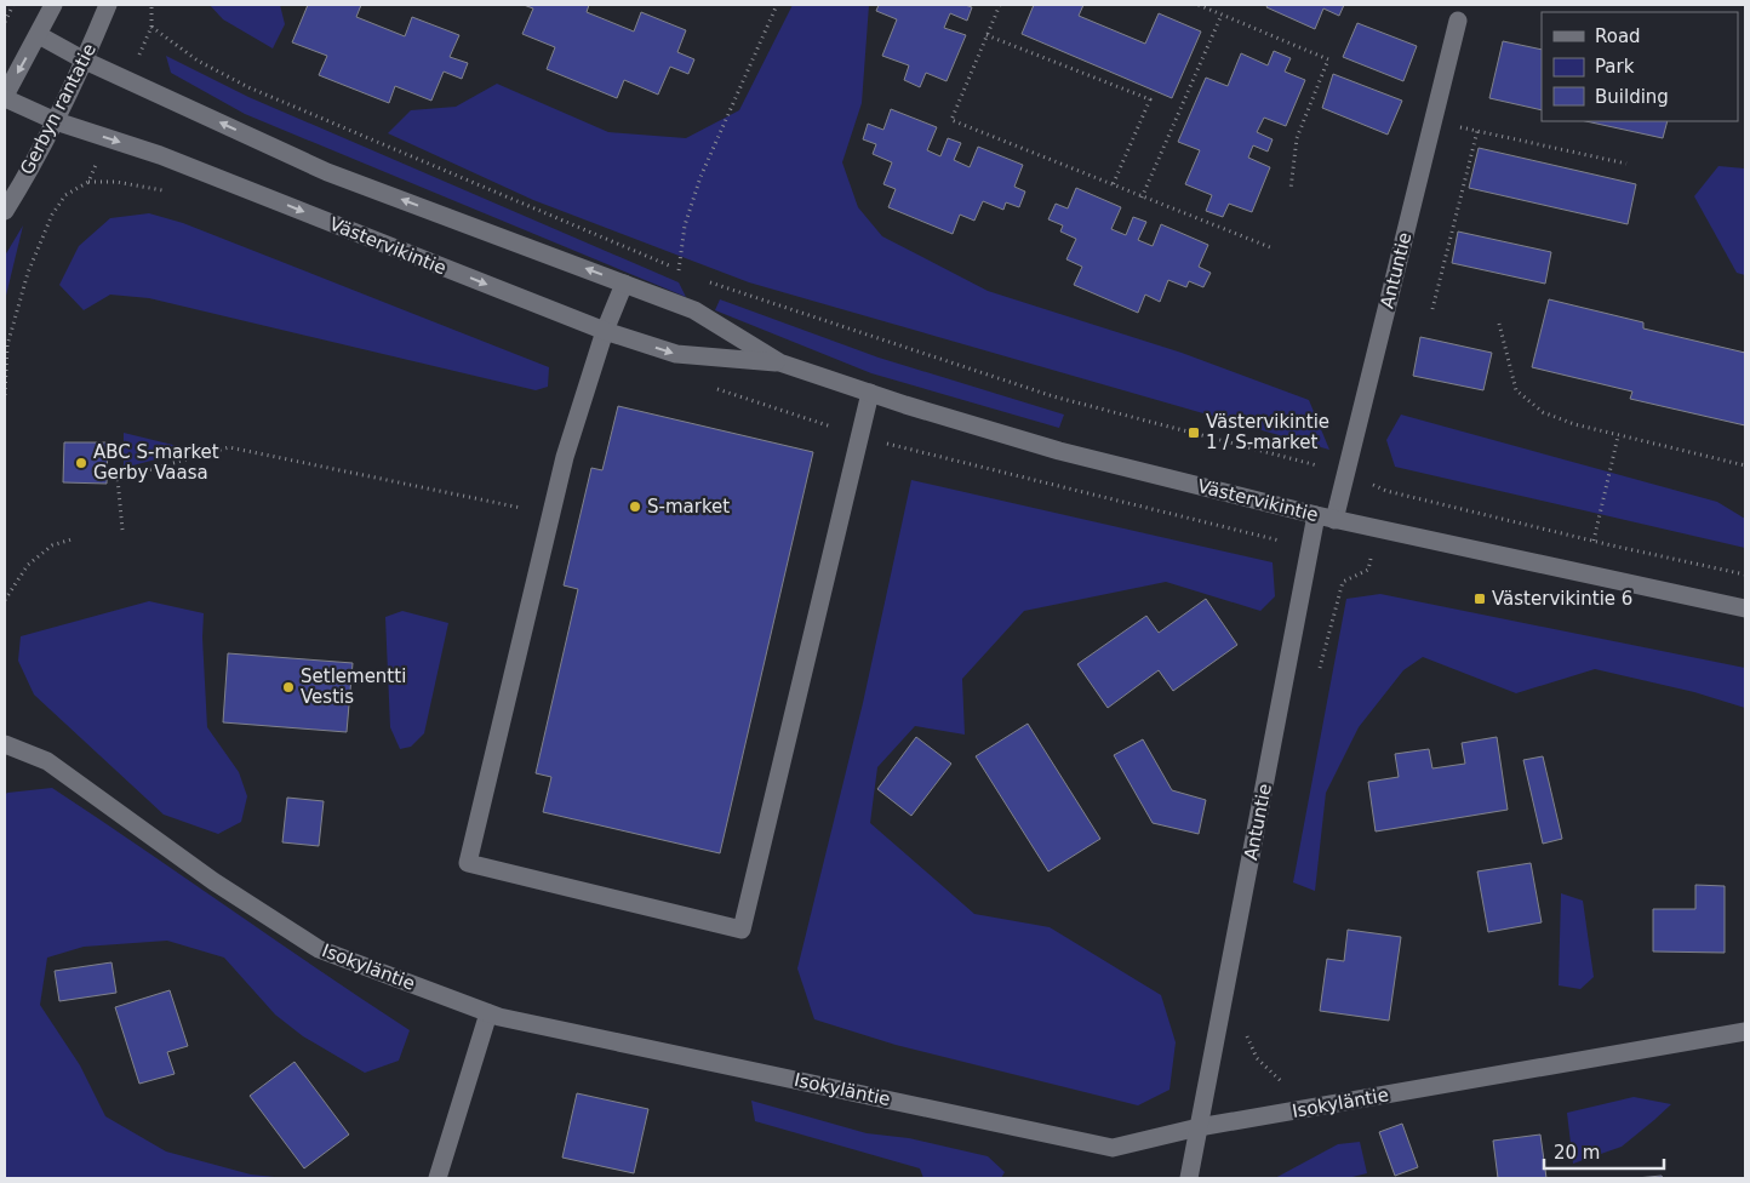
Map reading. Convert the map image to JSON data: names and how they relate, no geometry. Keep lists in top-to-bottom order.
{
  "streets": {
    "street": [
      "Gerbyn rantatie",
      "Västervikintie",
      "Antuntie",
      "Isokyläntie"
    ]
  },
  "crossings": [
    ["Gerbyn rantatie", "Västervikintie"],
    ["Västervikintie", "Antuntie"],
    ["Antuntie", "Isokyläntie"]
  ],
  "places": {
    "transit": ["Västervikintie 1 / S-market", "Västervikintie 6"],
    "other": ["ABC S-market Gerby Vaasa", "S-market", "Setlementti Vestis"]
  },
  "legend": ["Road", "Park", "Building"],
  "scale_bar": "20 m"
}
